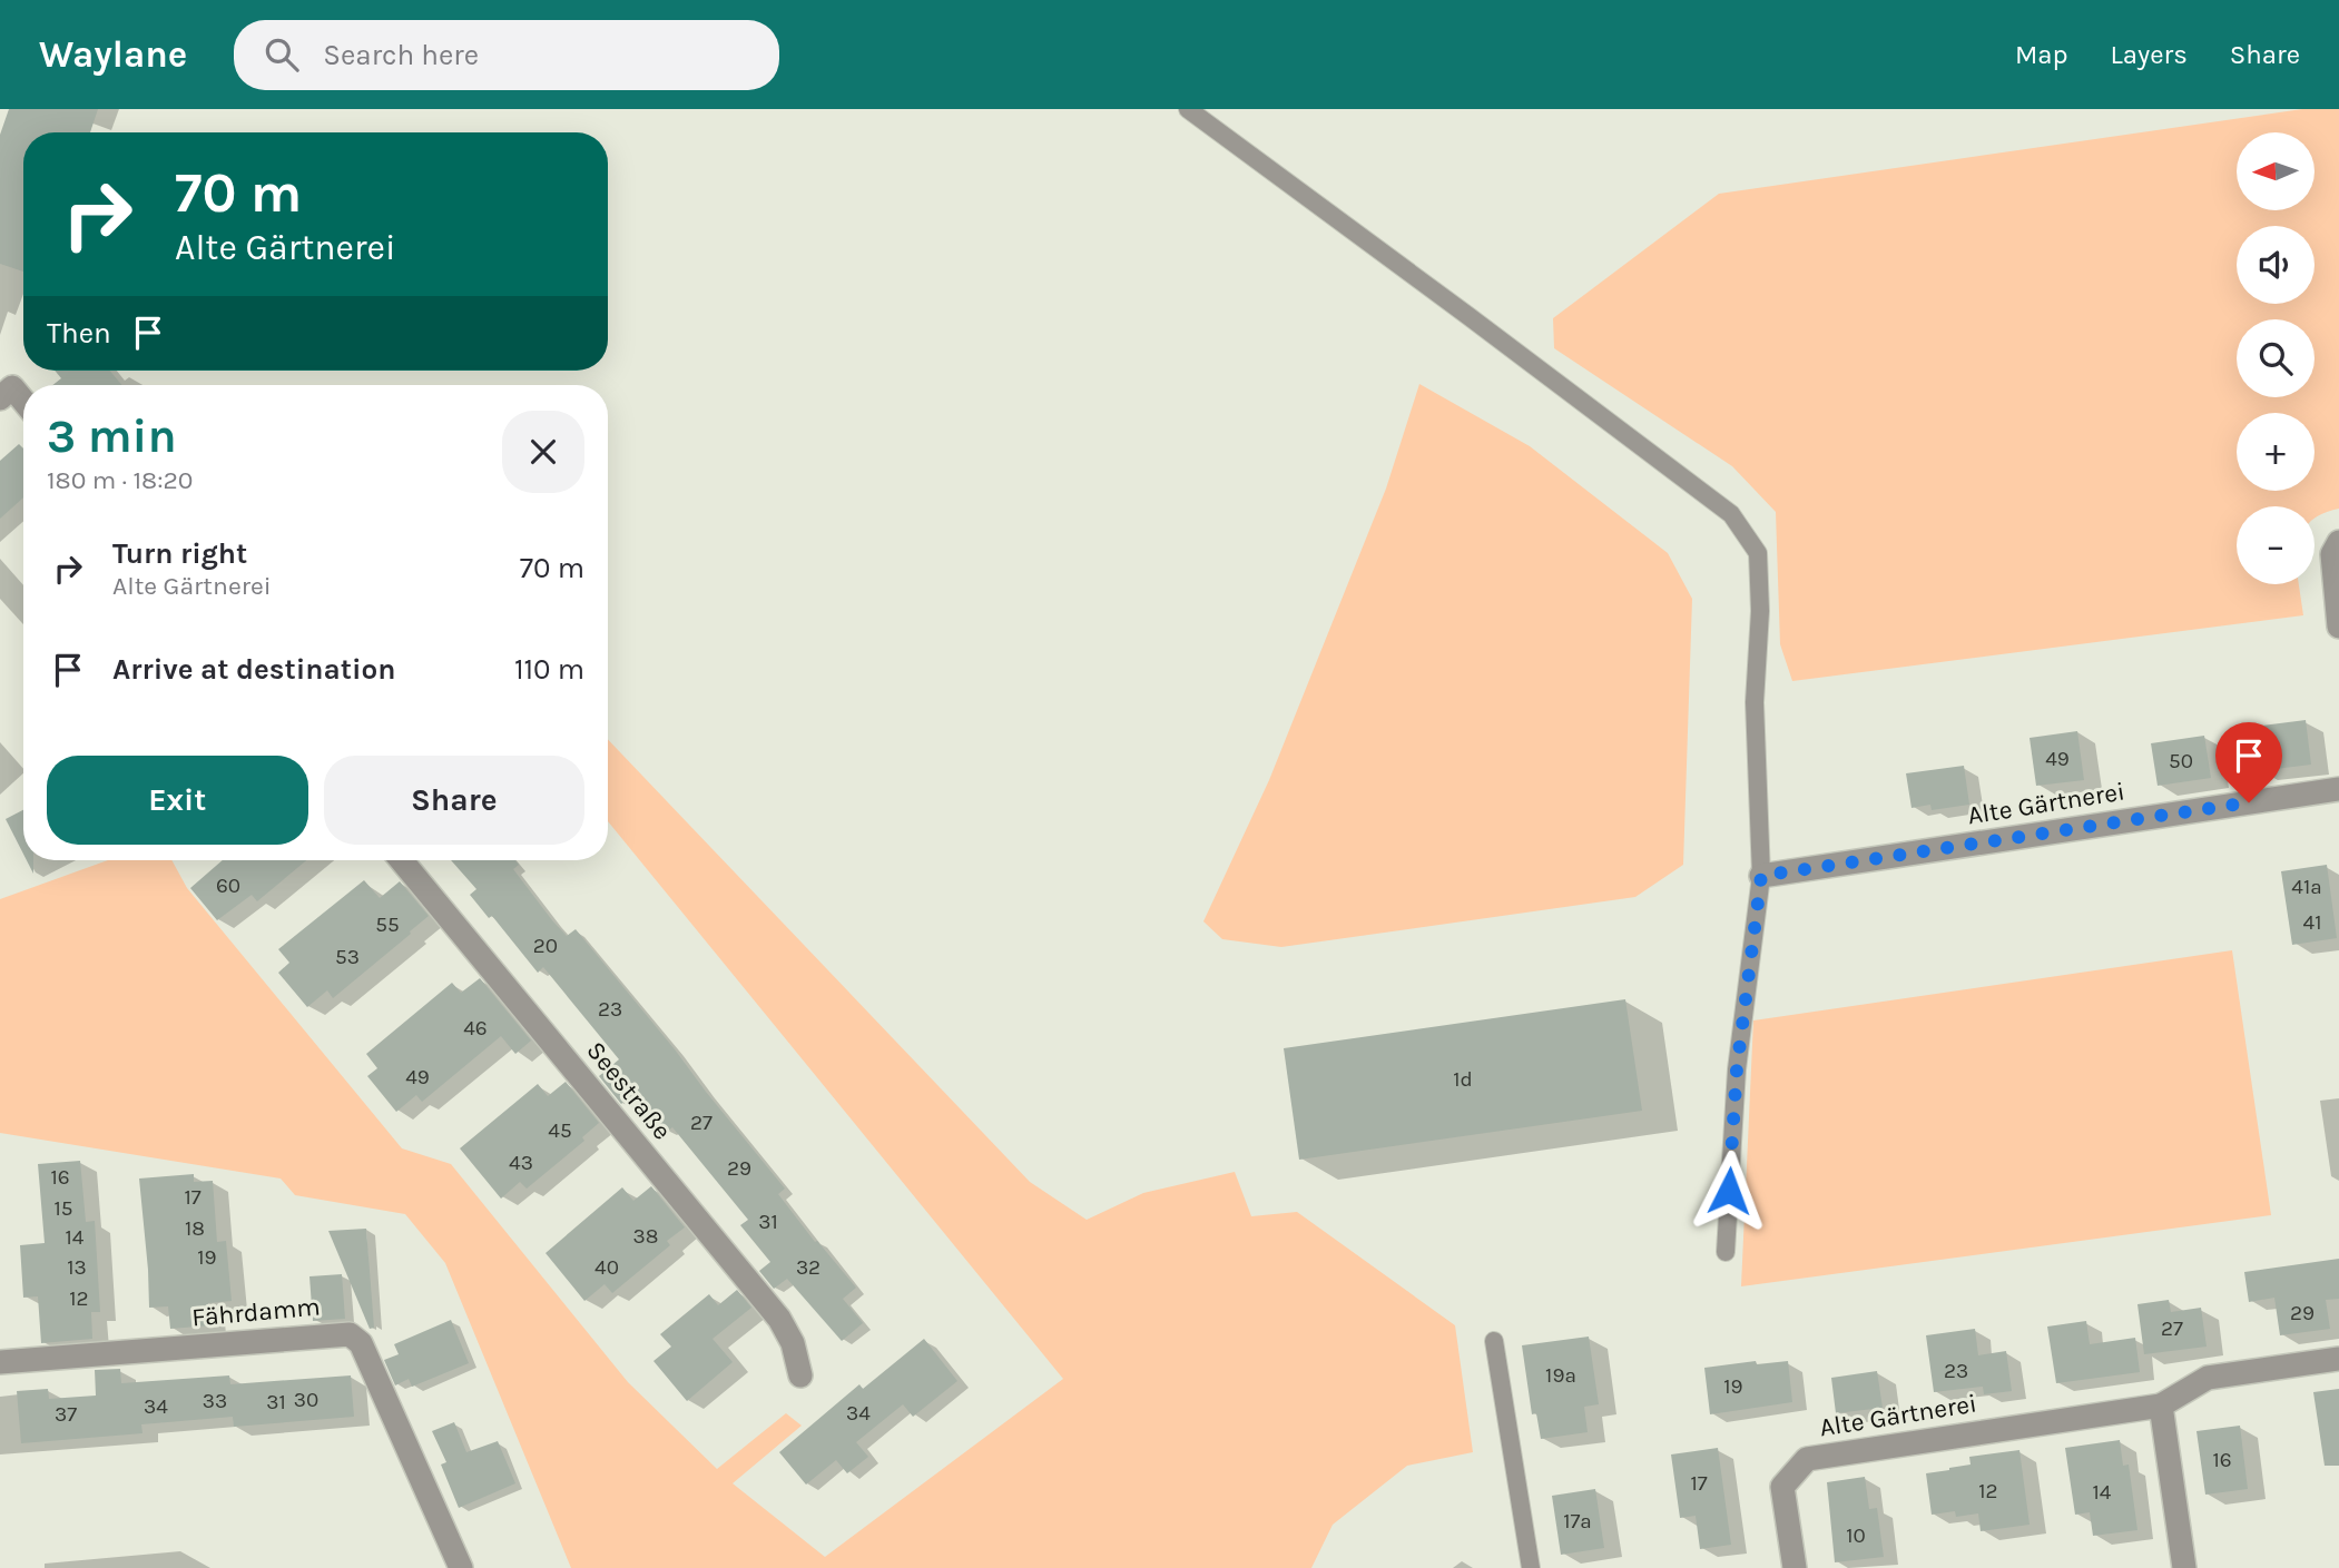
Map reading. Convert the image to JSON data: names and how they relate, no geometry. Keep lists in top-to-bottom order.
{
  "streets": {
    "street": ["Alte Gärtnerei", "Seestraße", "Fährdamm"]
  },
  "house_numbers": [
    "49",
    "50",
    "60",
    "41a",
    "41",
    "55",
    "20",
    "53",
    "23",
    "46",
    "49",
    "1d",
    "27",
    "45",
    "43",
    "29",
    "16",
    "17",
    "15",
    "31",
    "18",
    "38",
    "14",
    "19",
    "13",
    "40",
    "32",
    "12",
    "29",
    "27",
    "23",
    "19a",
    "19",
    "30",
    "33",
    "31",
    "34",
    "34",
    "37",
    "16",
    "17",
    "12",
    "14",
    "17a",
    "10"
  ],
  "north": "left",
  "page": {
    "header": "Waylane",
    "search": "Search here",
    "nav": ["Map", "Layers", "Share"],
    "map_buttons": ["+", "−"],
    "turn": ["70 m", "Alte Gärtnerei"],
    "then": "Then",
    "heading": ["3 min", "180 m · 18:20"],
    "list": [
      {
        "name": "Turn right",
        "note": "Alte Gärtnerei",
        "value": "70 m"
      },
      {
        "name": "Arrive at destination",
        "value": "110 m"
      }
    ],
    "buttons": ["Exit", "Share"]
  }
}
